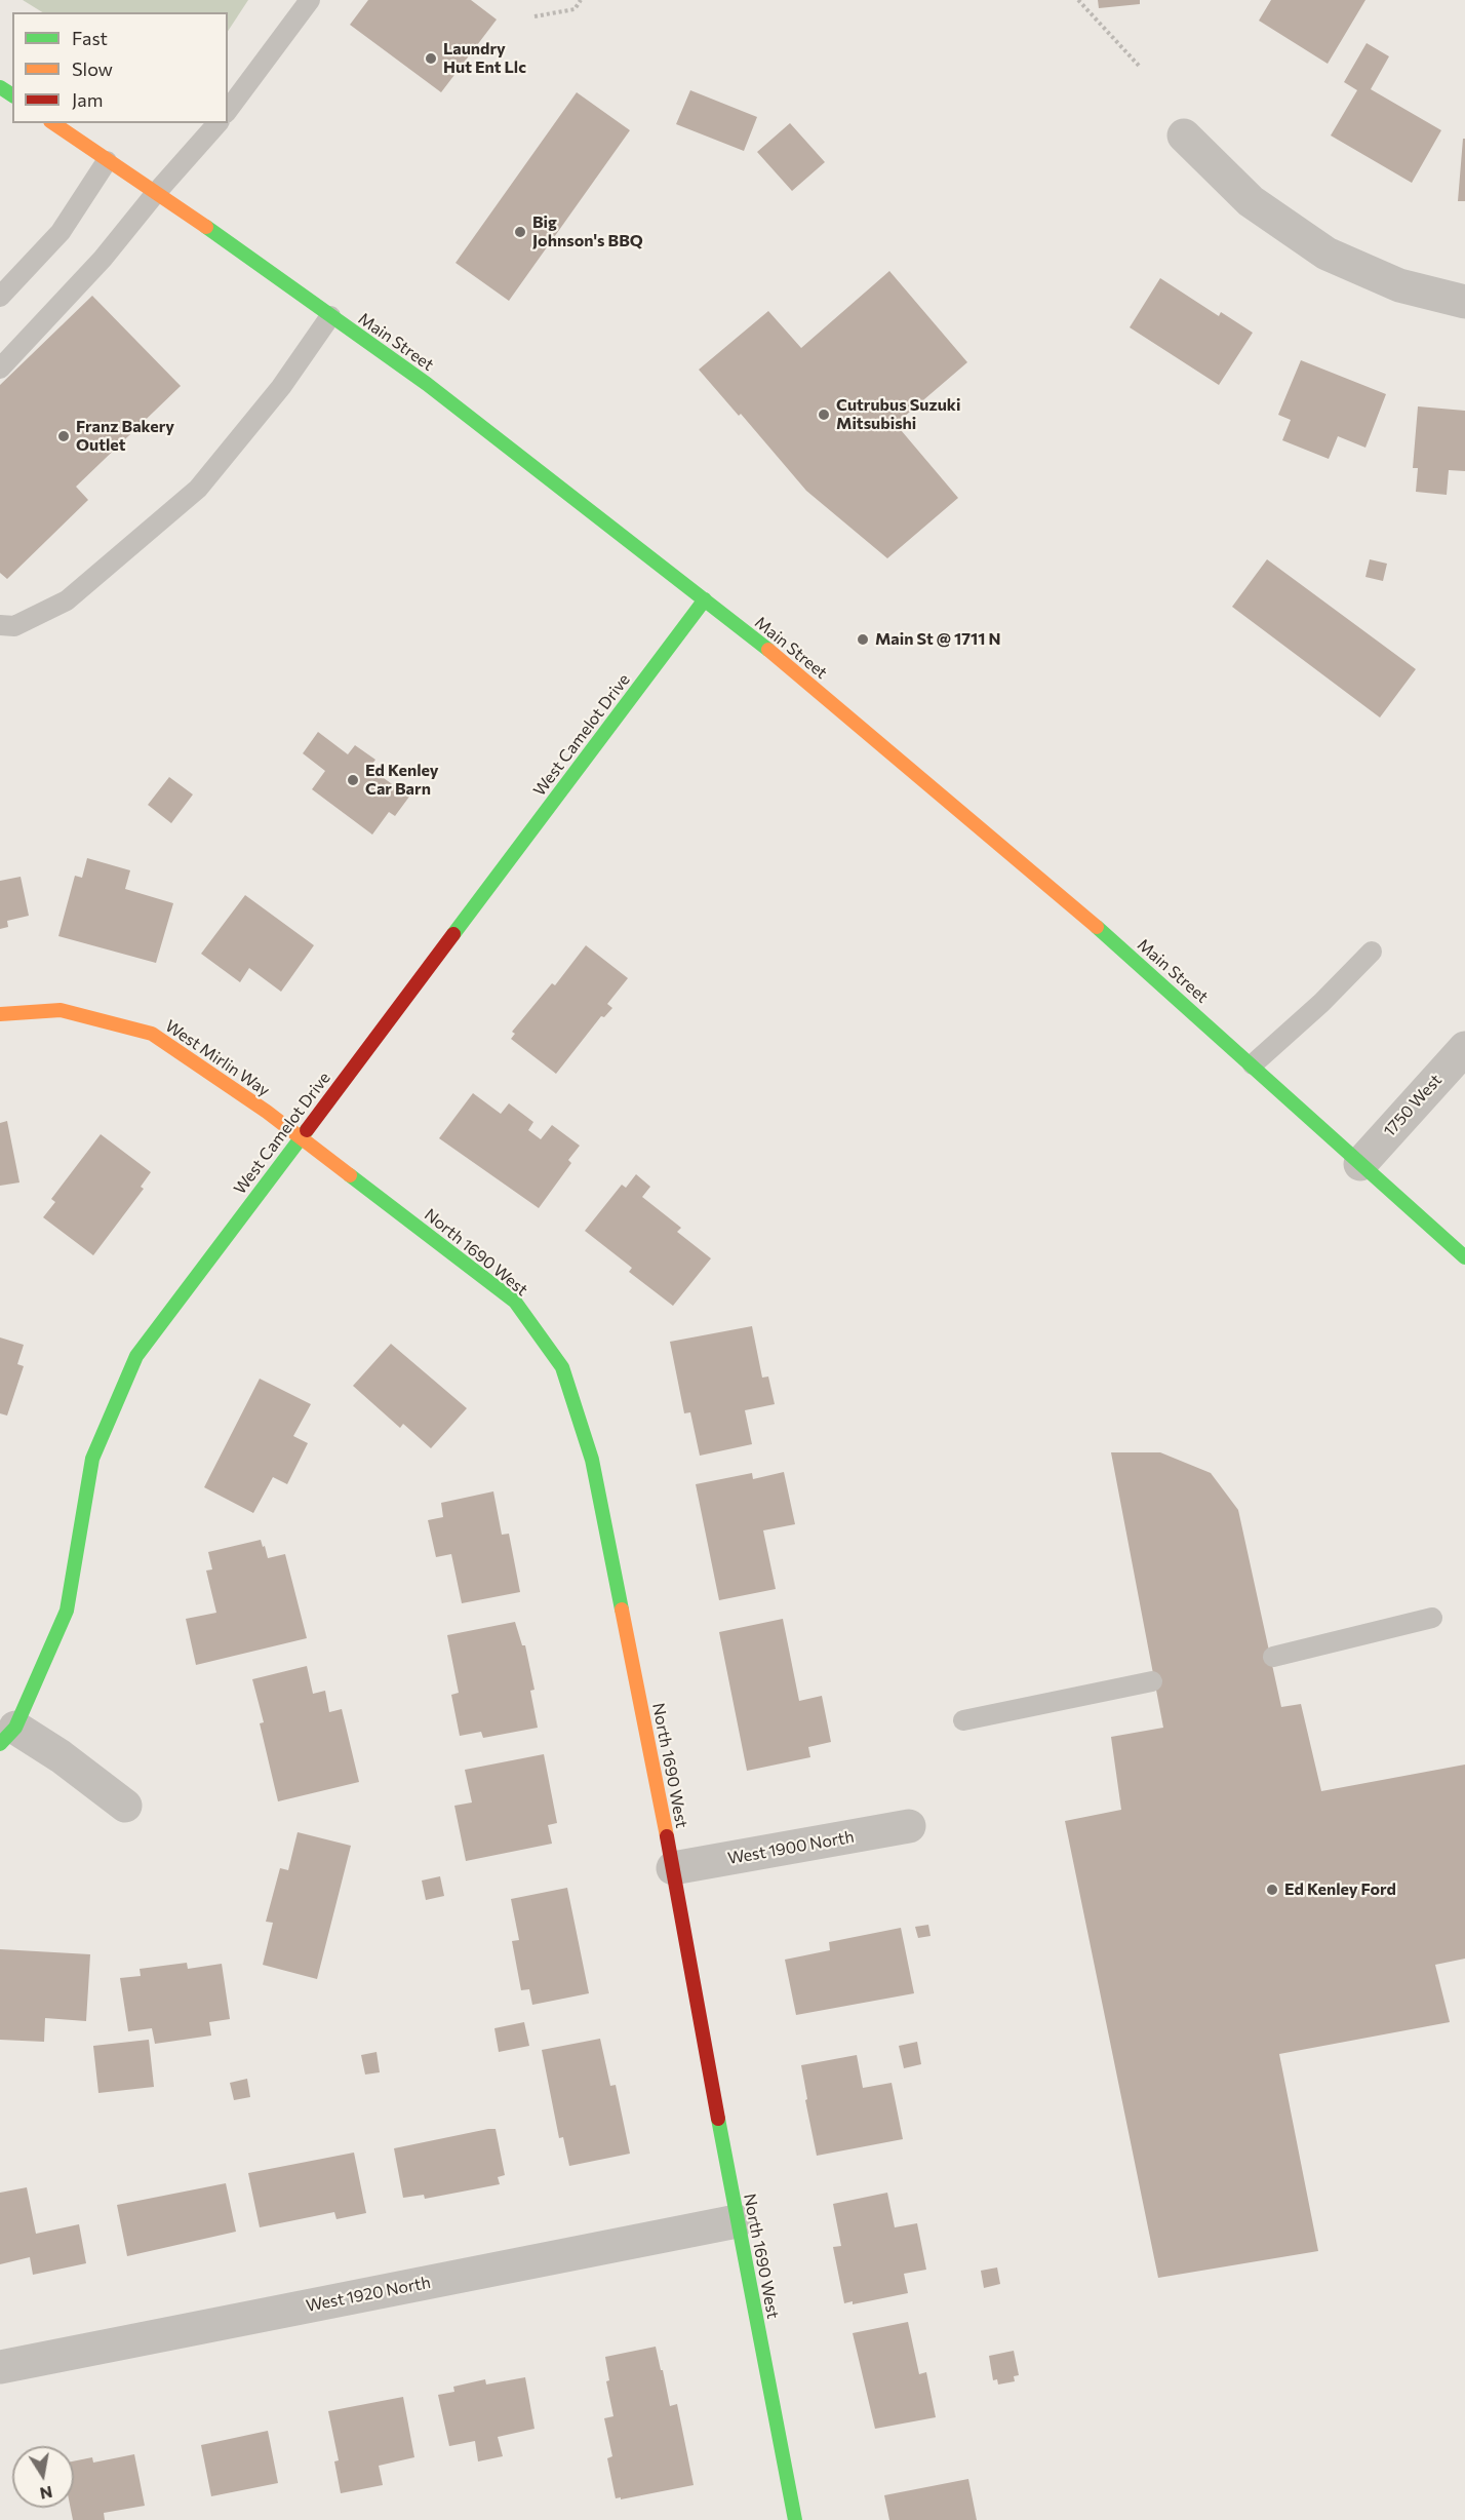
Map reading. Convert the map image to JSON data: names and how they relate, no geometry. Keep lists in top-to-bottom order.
{
  "streets": {
    "street": [
      "Main Street",
      "West Camelot Drive",
      "West Mirlin Way",
      "1750 West",
      "North 1690 West",
      "West 1900 North",
      "West 1920 North"
    ]
  },
  "crossings": [
    ["Main Street", "West Camelot Drive"],
    ["Main Street", "1750 West"],
    ["West Camelot Drive", "West Mirlin Way"],
    ["West Camelot Drive", "North 1690 West"],
    ["West Mirlin Way", "North 1690 West"],
    ["North 1690 West", "West 1900 North"],
    ["North 1690 West", "West 1920 North"]
  ],
  "places": [
    "Laundry Hut Ent Llc",
    "Big Johnson's BBQ",
    "Cutrubus Suzuki Mitsubishi",
    "Franz Bakery Outlet",
    "Main St @ 1711 N",
    "Ed Kenley Car Barn",
    "Ed Kenley Ford"
  ],
  "legend": ["Fast", "Slow", "Jam"],
  "north": "bottom"
}
